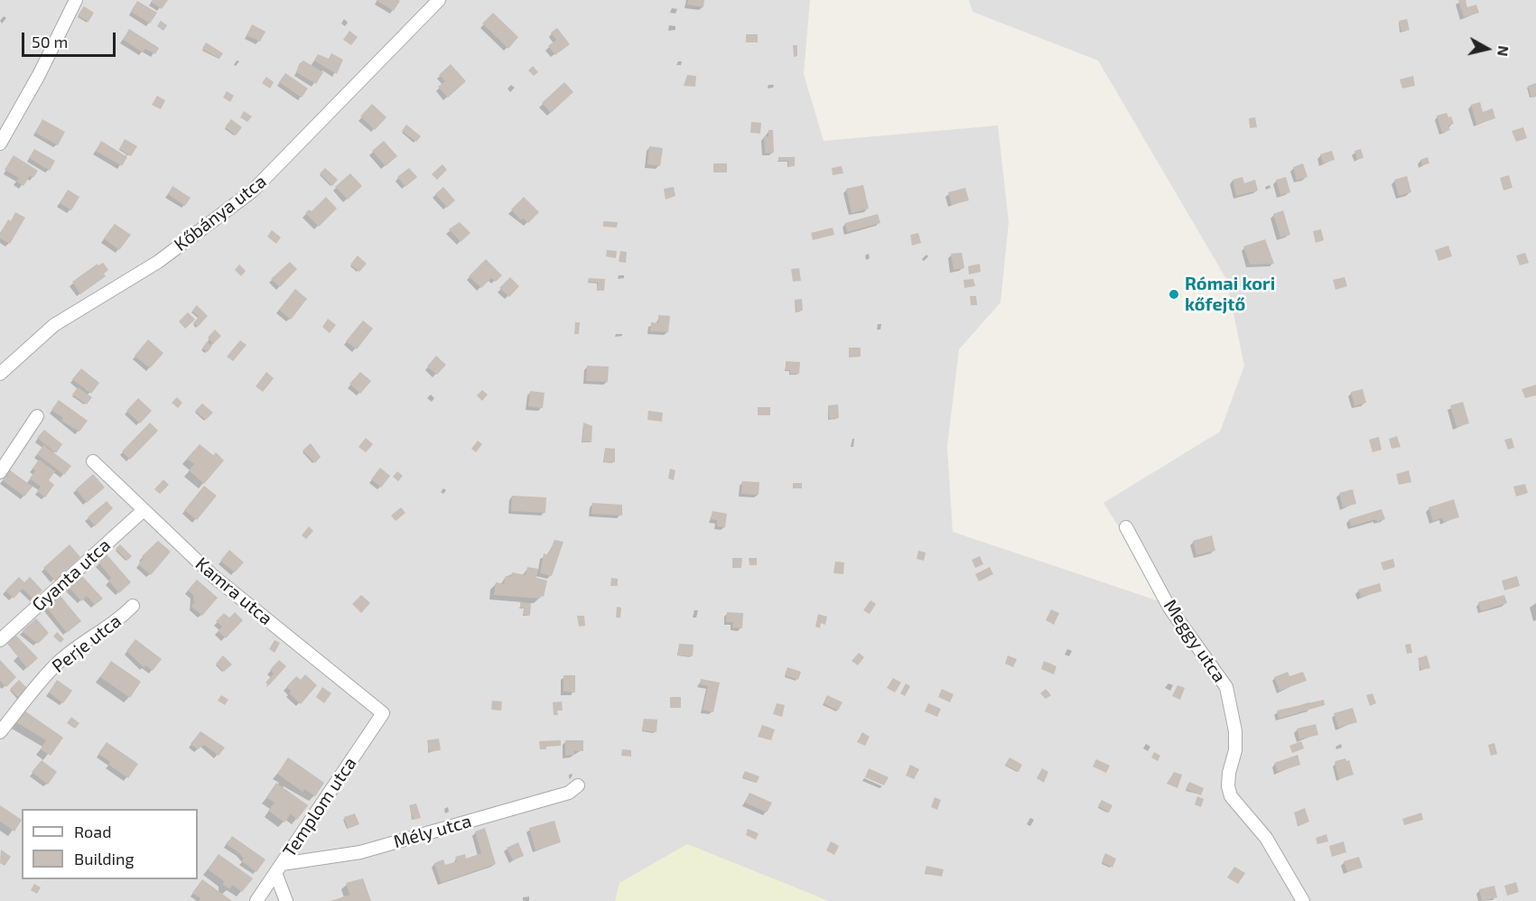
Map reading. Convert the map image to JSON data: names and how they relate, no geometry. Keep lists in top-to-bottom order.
{
  "streets": {
    "street": [
      "Kőbánya utca",
      "Gyanta utca",
      "Kamra utca",
      "Meggy utca",
      "Perje utca",
      "Templom utca",
      "Mély utca"
    ]
  },
  "crossings": [
    ["Gyanta utca", "Kamra utca"],
    ["Kamra utca", "Templom utca"],
    ["Templom utca", "Mély utca"]
  ],
  "places": ["Római kori kőfejtő"],
  "legend": ["Road", "Building"],
  "scale_bar": "50 m",
  "north": "right"
}
